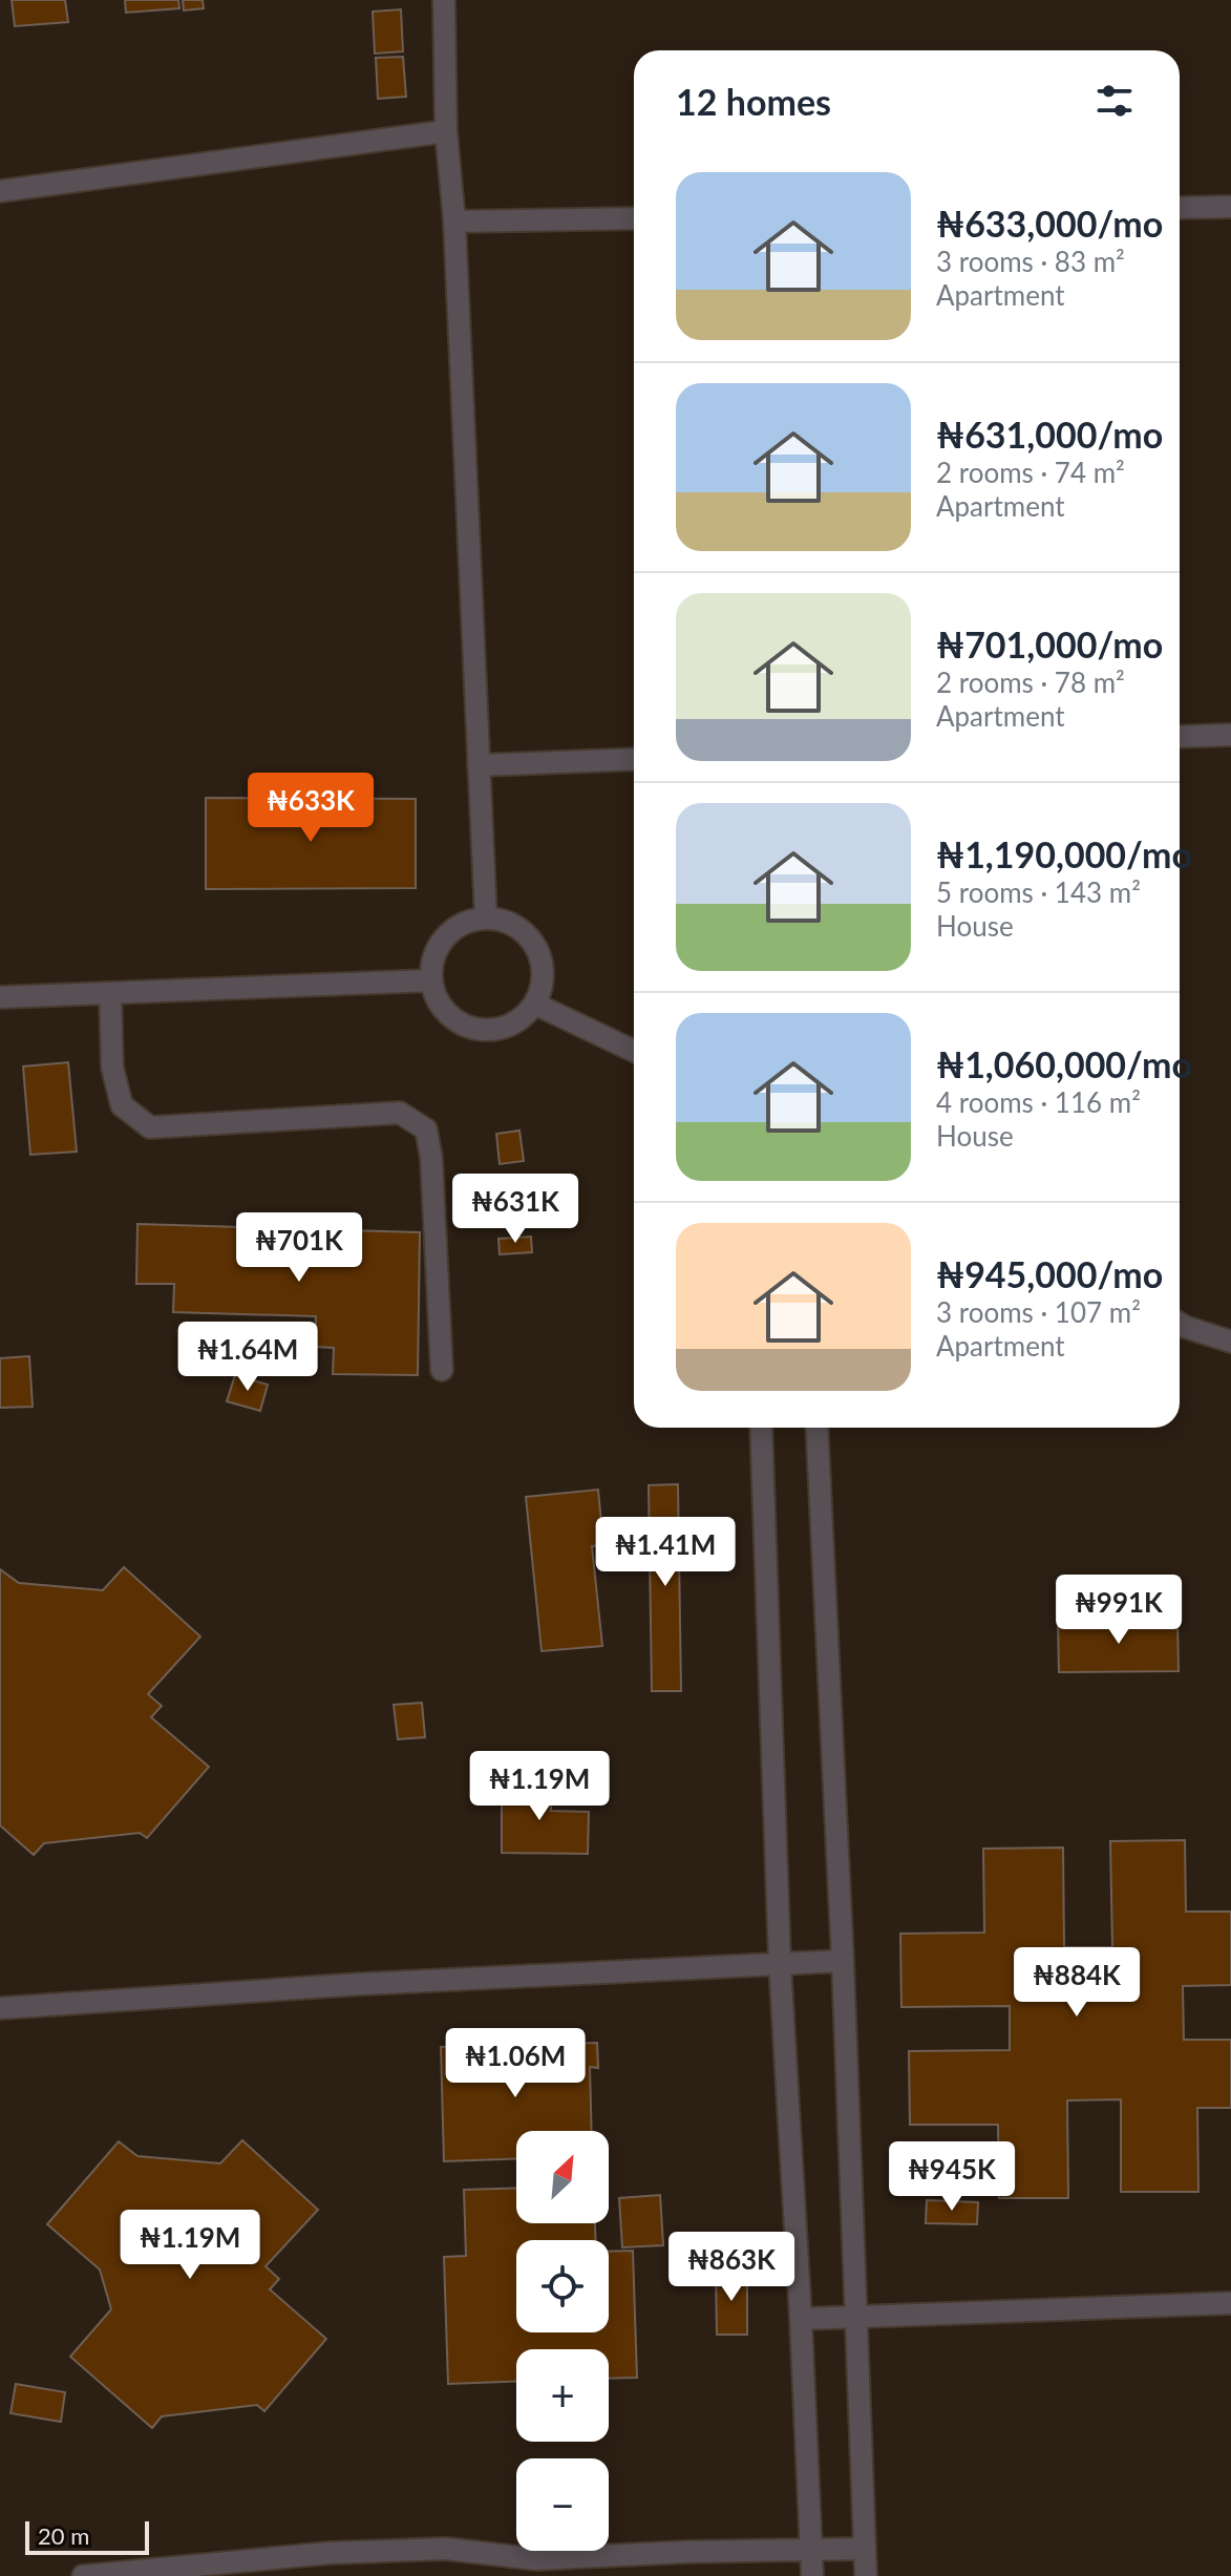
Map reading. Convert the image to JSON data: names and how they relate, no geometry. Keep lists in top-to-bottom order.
{
  "scale_bar": "20 m",
  "north": "top right",
  "page": {
    "heading": "12 homes",
    "list": [
      {
        "name": "₦633,000/mo",
        "note": "3 rooms · 83 m² · Apartment"
      },
      {
        "name": "₦631,000/mo",
        "note": "2 rooms · 74 m² · Apartment"
      },
      {
        "name": "₦701,000/mo",
        "note": "2 rooms · 78 m² · Apartment"
      },
      {
        "name": "₦1,190,000/mo",
        "note": "5 rooms · 143 m² · House"
      },
      {
        "name": "₦1,060,000/mo",
        "note": "4 rooms · 116 m² · House"
      },
      {
        "name": "₦945,000/mo",
        "note": "3 rooms · 107 m² · Apartment"
      }
    ],
    "price": [
      "₦633K",
      "₦631K",
      "₦701K",
      "₦1.64M",
      "₦1.41M",
      "₦991K",
      "₦1.19M",
      "₦884K",
      "₦1.06M",
      "₦945K",
      "₦1.19M",
      "₦863K"
    ],
    "map_buttons": ["+", "−"],
    "scale": "20 m"
  }
}
